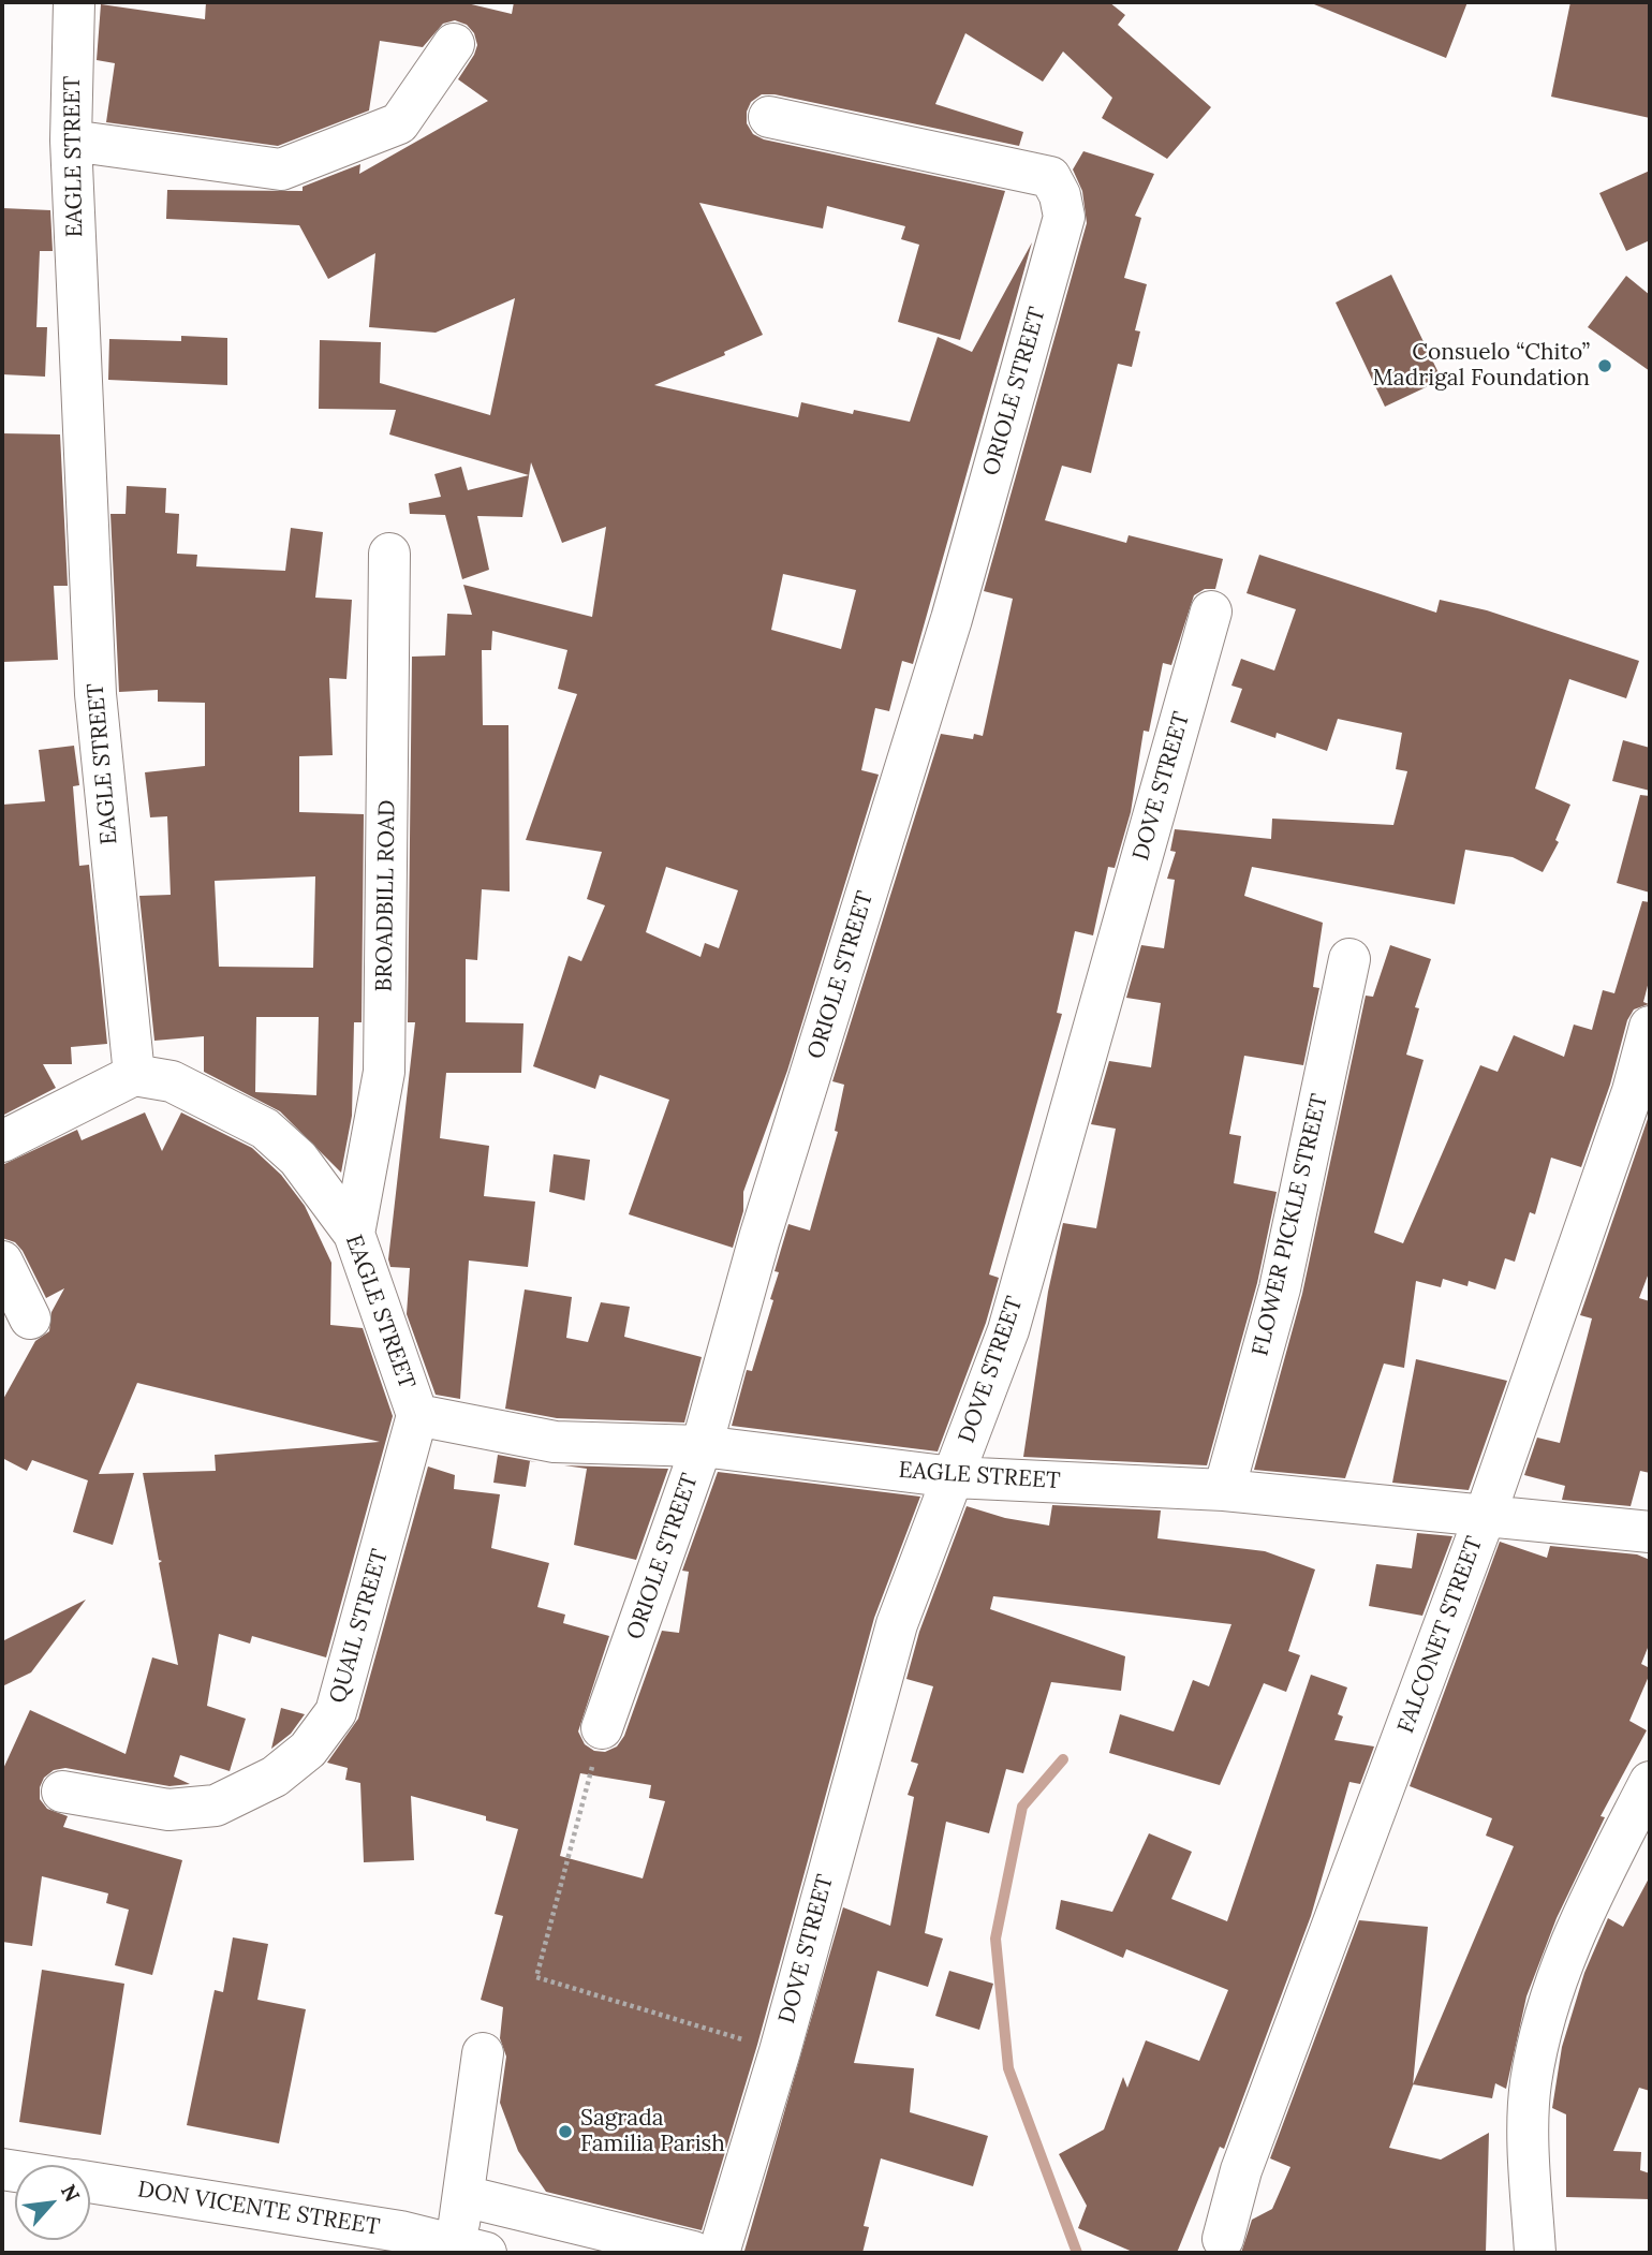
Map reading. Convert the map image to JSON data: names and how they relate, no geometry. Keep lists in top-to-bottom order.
{
  "streets": {
    "street": [
      "EAGLE STREET",
      "ORIOLE STREET",
      "DOVE STREET",
      "BROADBILL ROAD",
      "FLOWER PICKLE STREET",
      "QUAIL STREET",
      "FALCONET STREET",
      "DON VICENTE STREET"
    ]
  },
  "crossings": [
    ["EAGLE STREET", "ORIOLE STREET"],
    ["EAGLE STREET", "DOVE STREET"],
    ["EAGLE STREET", "BROADBILL ROAD"],
    ["EAGLE STREET", "FLOWER PICKLE STREET"],
    ["EAGLE STREET", "QUAIL STREET"],
    ["EAGLE STREET", "FALCONET STREET"]
  ],
  "places": ["Consuelo “Chito” Madrigal Foundation", "Sagrada Familia Parish"],
  "north": "top right"
}
